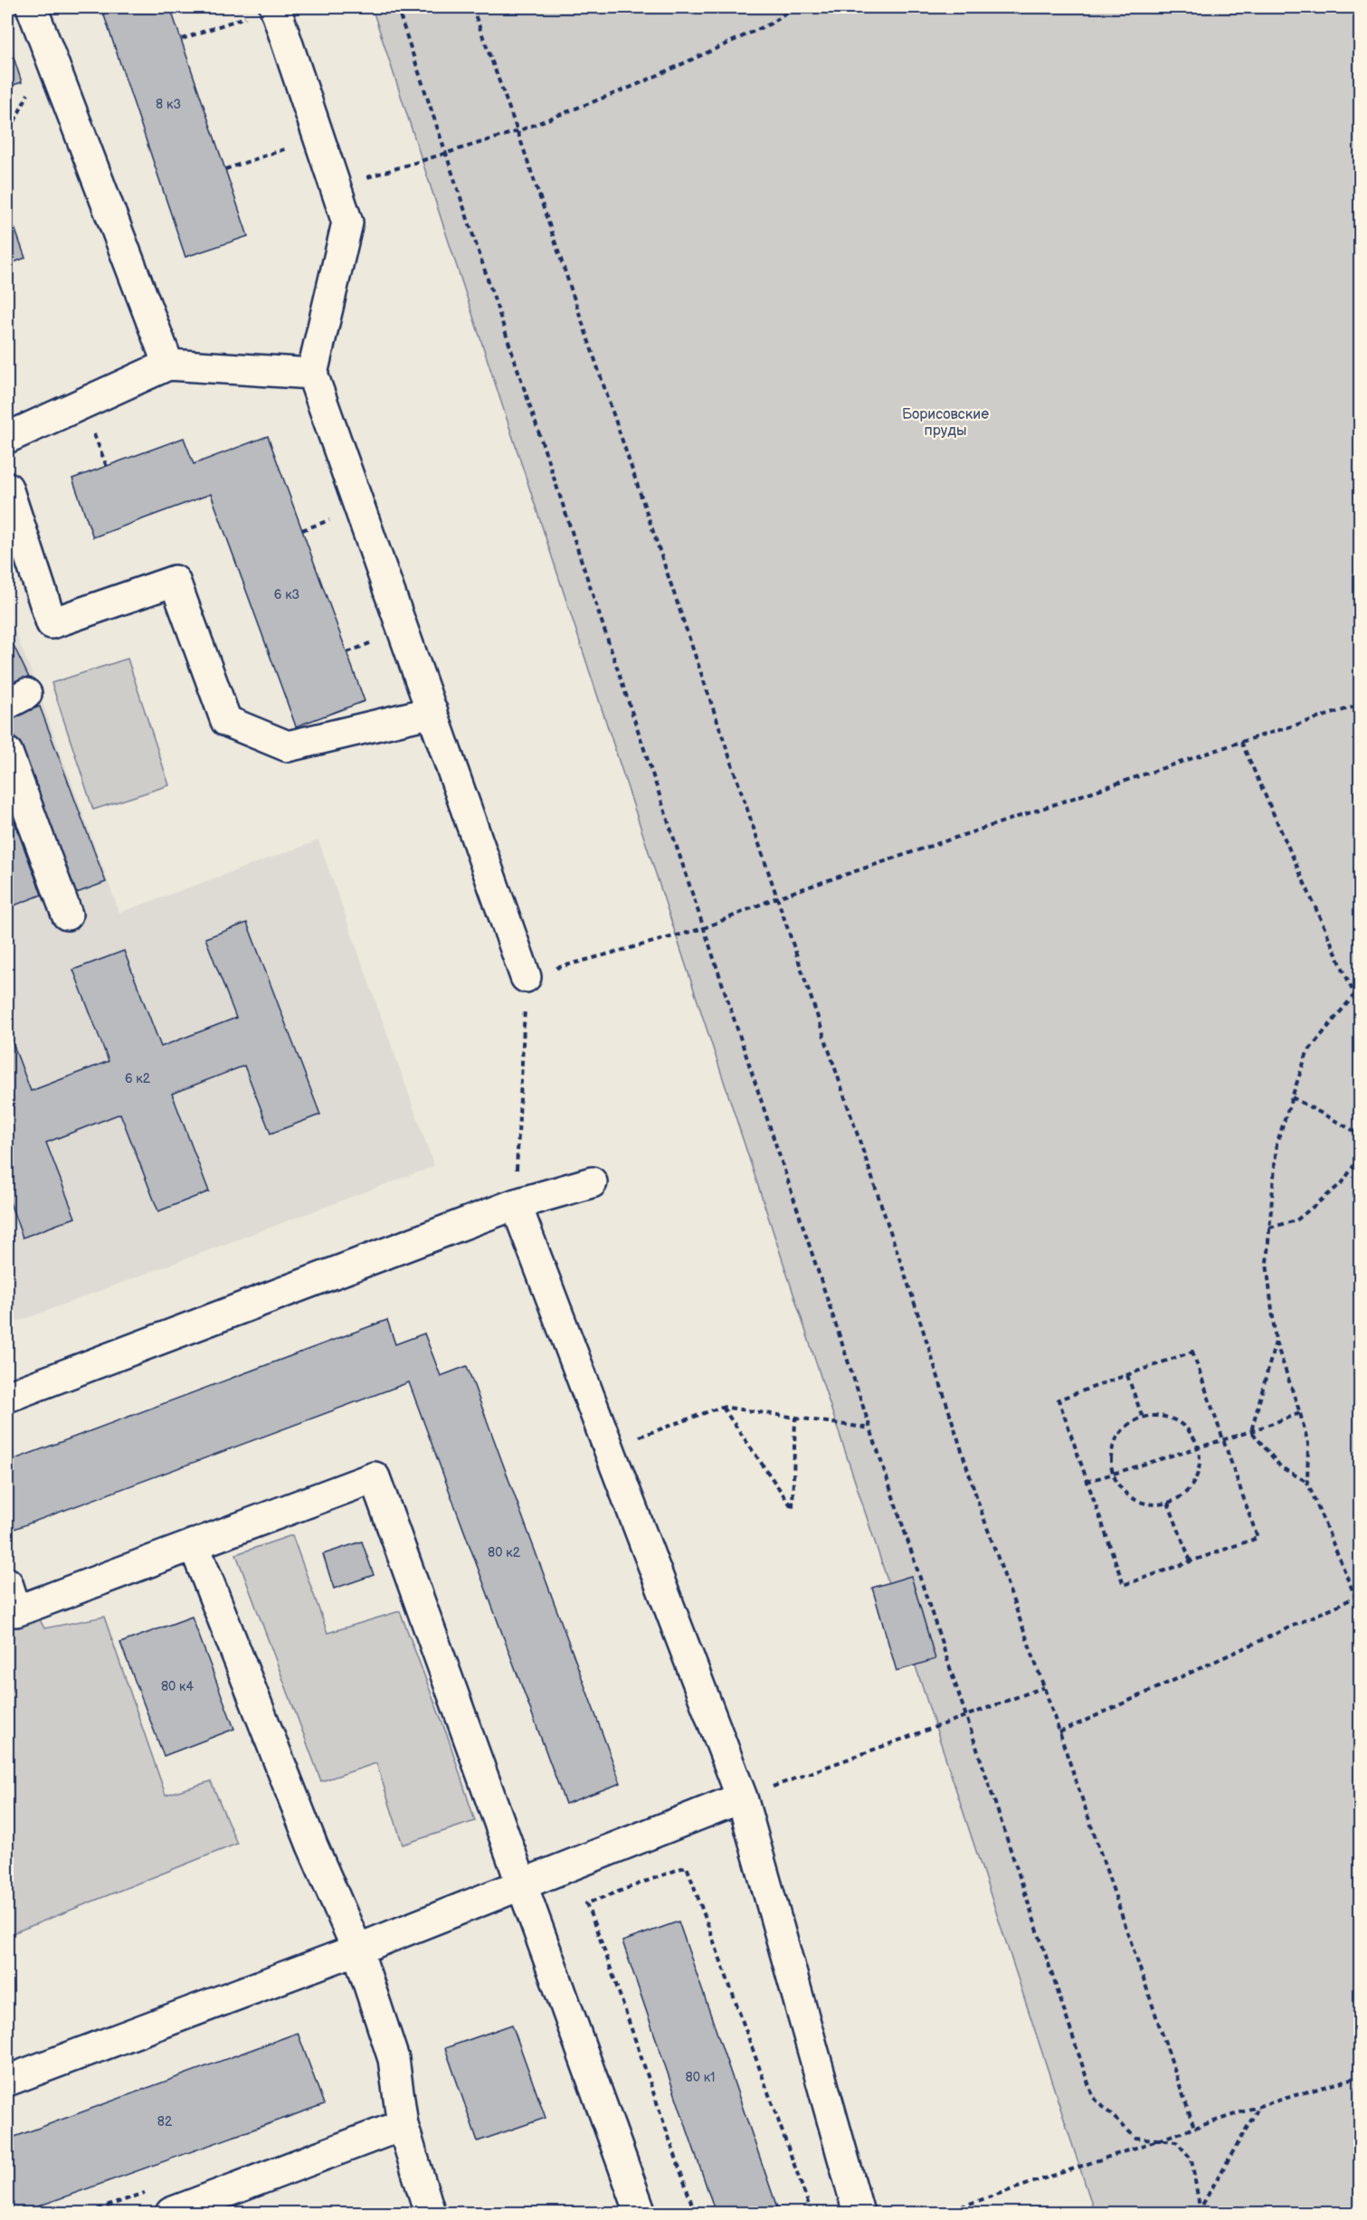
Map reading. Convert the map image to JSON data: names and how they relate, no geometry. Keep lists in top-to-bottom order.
{
  "parks": ["Борисовские пруды"],
  "house_numbers": [
    "8 к3",
    "6 к3",
    "6 к2",
    "80 к2",
    "80 к4",
    "80 к1",
    "82"
  ]
}
